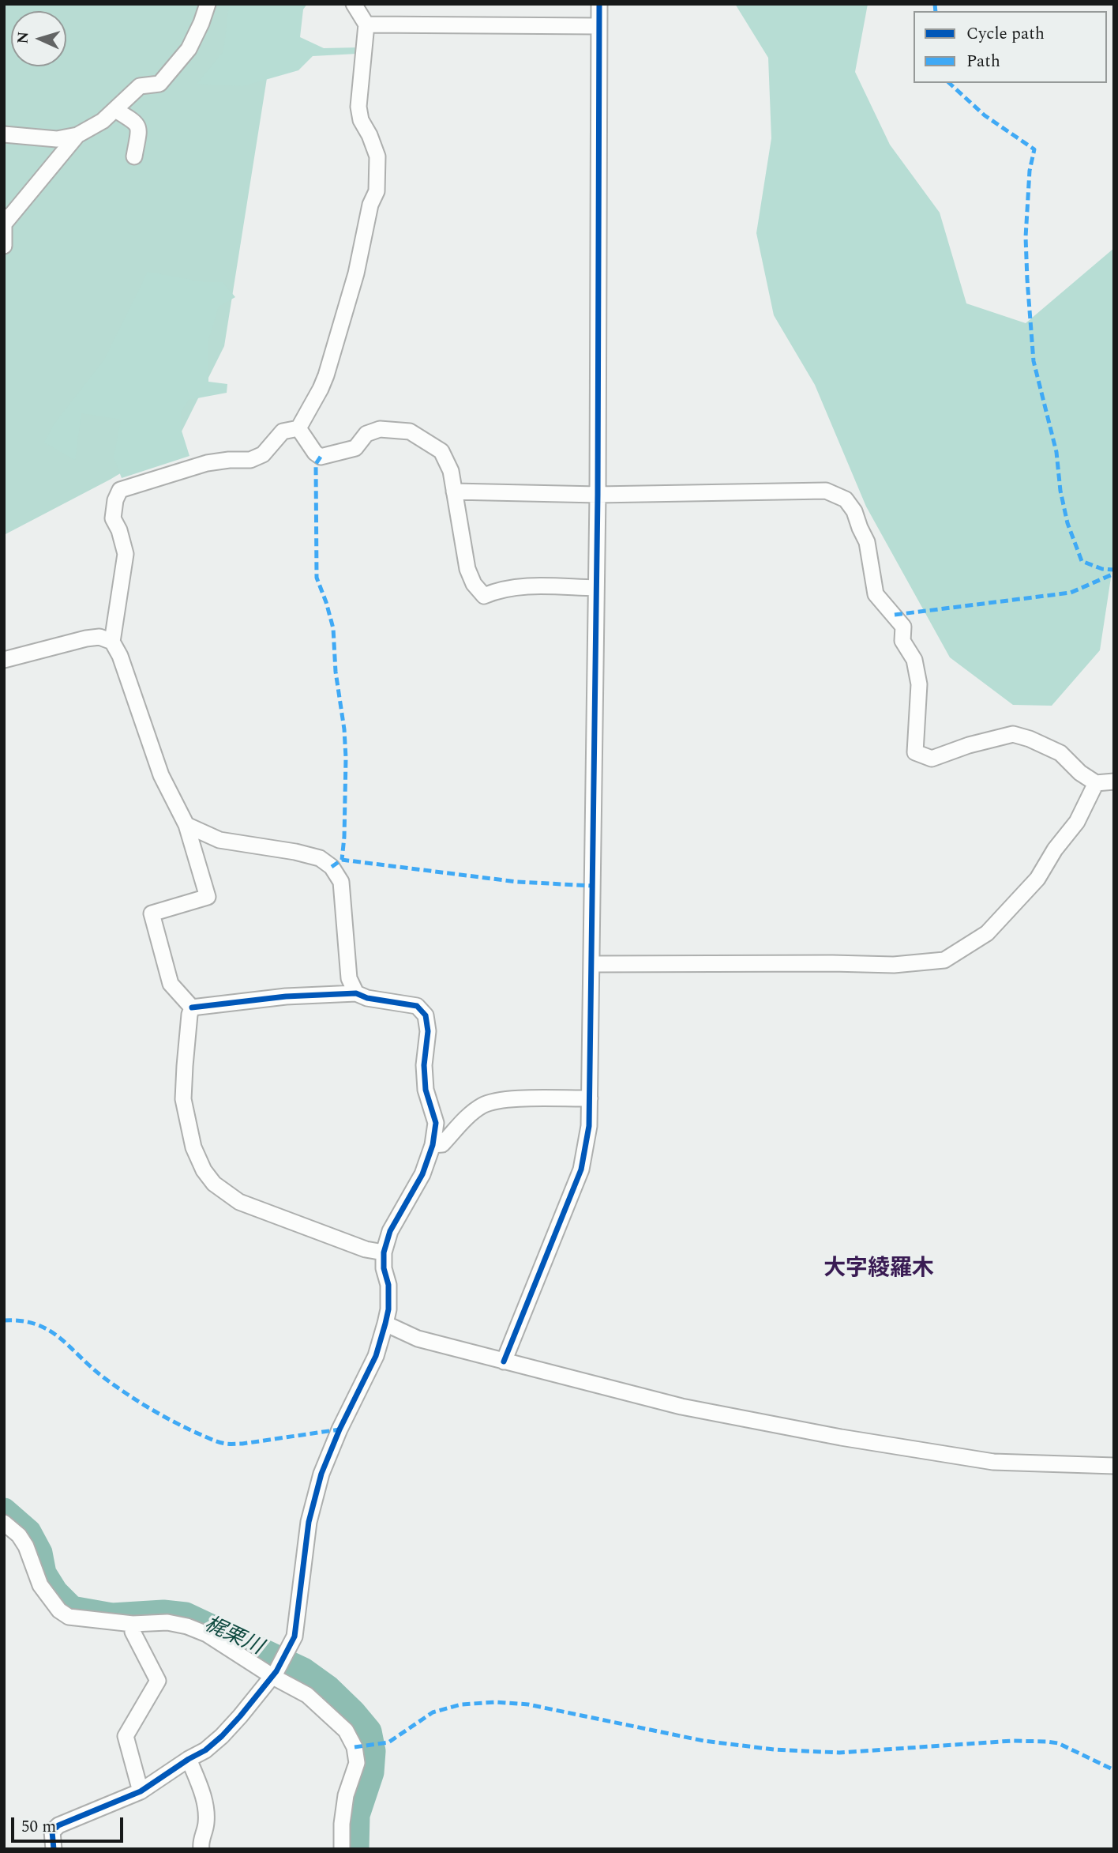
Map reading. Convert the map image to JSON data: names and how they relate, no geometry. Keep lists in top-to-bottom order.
{
  "districts": ["大字綾羅木"],
  "water": ["梶栗川"],
  "legend": ["Cycle path", "Path"],
  "scale_bar": "50 m",
  "north": "left"
}
